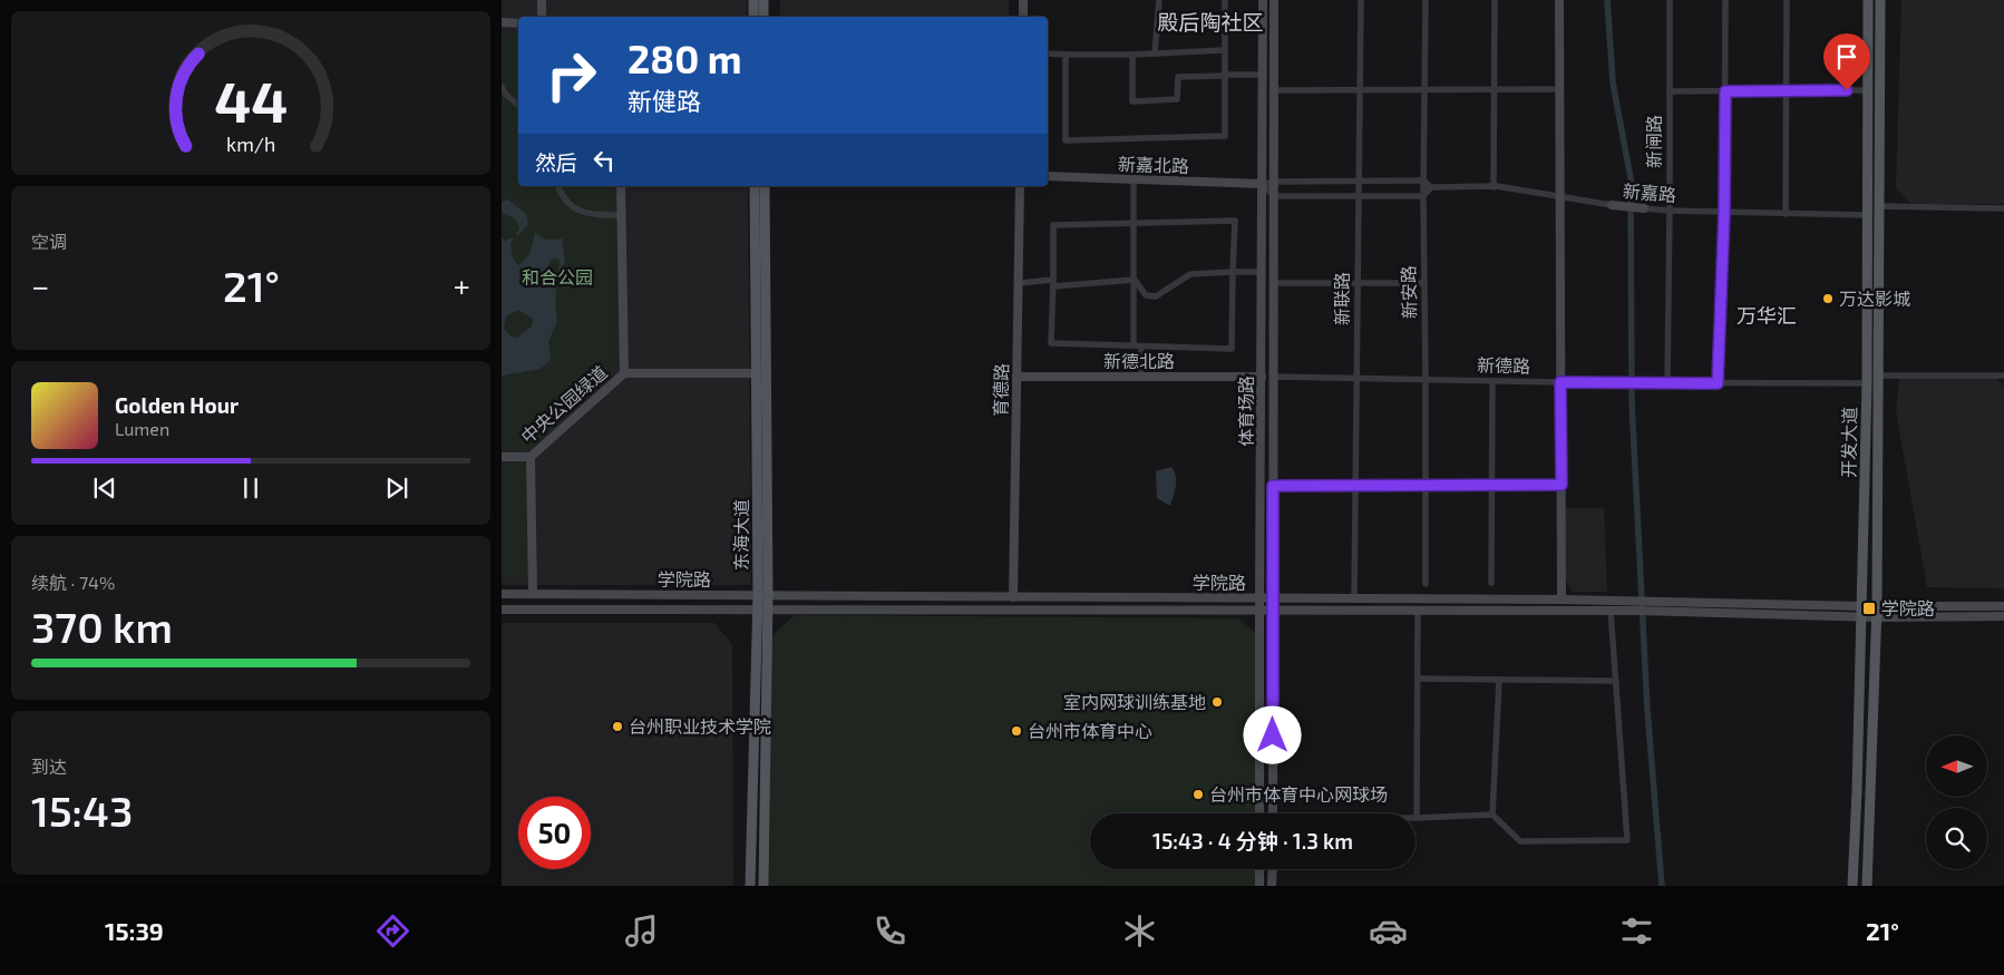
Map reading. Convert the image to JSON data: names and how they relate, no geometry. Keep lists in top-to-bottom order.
{
  "streets": {
    "main road": [
      "新嘉北路",
      "新嘉路",
      "新德北路",
      "育德路",
      "中央公园绿道",
      "体育场路",
      "开发大道",
      "东海大道",
      "学院路"
    ],
    "street": [
      "新闸路",
      "新安路",
      "新联路",
      "新德路"
    ]
  },
  "crossings": [
    ["新闸路", "新嘉路"],
    ["新闸路", "新德路"],
    ["新嘉北路", "体育场路"],
    ["新嘉路", "开发大道"],
    ["新安路", "新德路"],
    ["新联路", "新德路"],
    ["新联路", "学院路"],
    ["新德北路", "育德路"],
    ["新德北路", "体育场路"],
    ["新德路", "开发大道"],
    ["育德路", "学院路"],
    ["体育场路", "学院路"],
    ["开发大道", "学院路"],
    ["东海大道", "学院路"]
  ],
  "districts": ["殿后陶社区", "万华汇"],
  "parks": ["和合公园"],
  "places": {
    "other": [
      "万达影城",
      "室内网球训练基地",
      "台州职业技术学院",
      "台州市体育中心",
      "台州市体育中心网球场"
    ],
    "transit": ["学院路"]
  },
  "north": "left",
  "page": {
    "turn": ["280 m", "新健路"],
    "then": "然后",
    "tile": [
      "空调",
      ["续航 · 74%", "370 km"],
      ["到达", "15:43"]
    ],
    "heat": ["−", "21°", "+"],
    "song": ["Golden Hour", "Lumen"],
    "limit": "50",
    "trip": "15:43 · 4 分钟 · 1.3 km",
    "tabs": ["15:39", "21°"],
    "gauge": ["44", "km/h"]
  }
}
